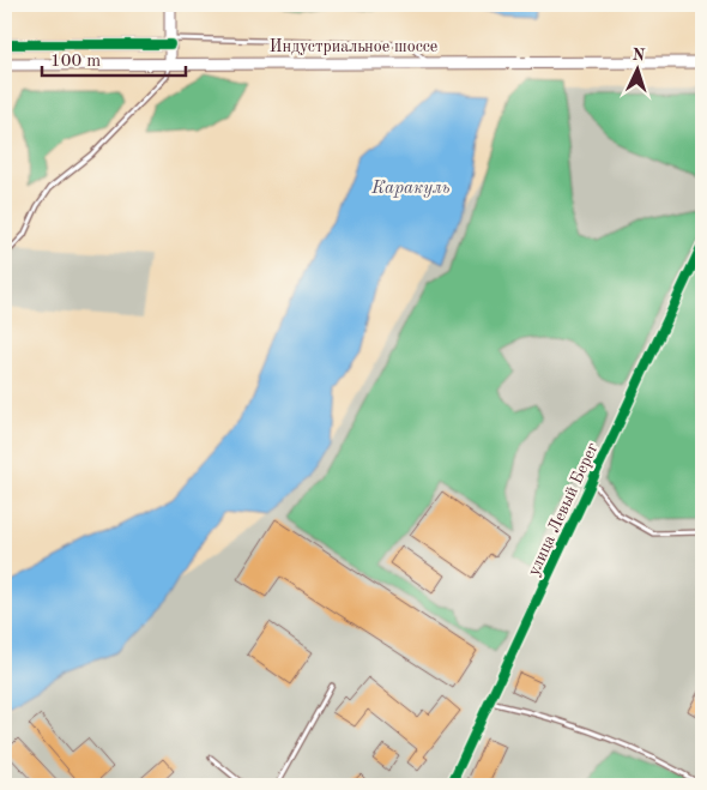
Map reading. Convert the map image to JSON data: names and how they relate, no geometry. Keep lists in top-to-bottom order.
{
  "streets": {
    "main road": ["Индустриальное шоссе"],
    "street": ["улица Левый Берег"]
  },
  "water": ["Каракуль"],
  "scale_bar": "100 m",
  "north": "top"
}
